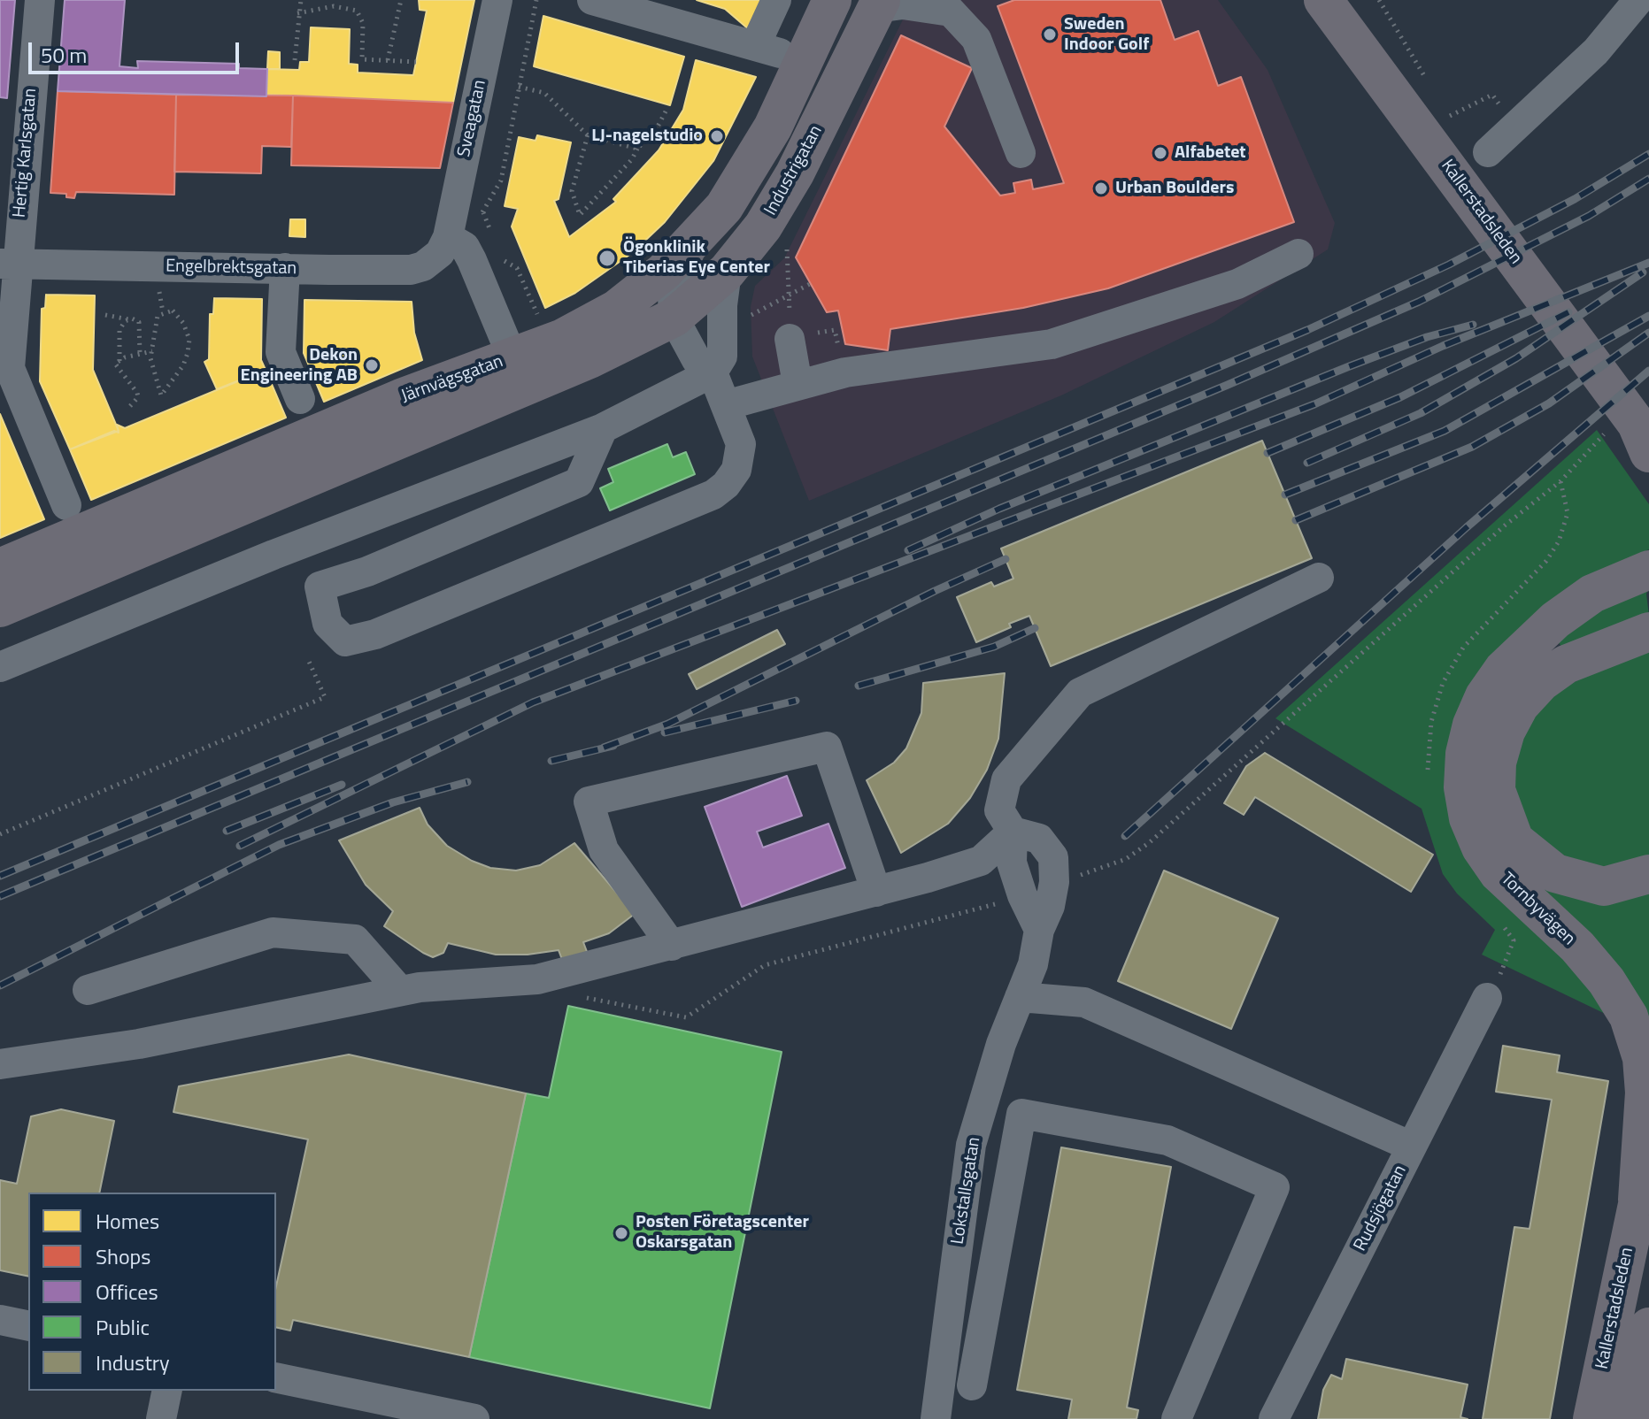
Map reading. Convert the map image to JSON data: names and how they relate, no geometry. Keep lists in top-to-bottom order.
{
  "streets": {
    "main road": [
      "Industrigatan",
      "Kallerstadsleden",
      "Järnvägsgatan",
      "Tornbyvägen"
    ],
    "street": [
      "Sveagatan",
      "Hertig Karlsgatan",
      "Engelbrektsgatan",
      "Lokstallsgatan",
      "Rudsjögatan"
    ]
  },
  "crossings": [
    ["Sveagatan", "Engelbrektsgatan"],
    ["Hertig Karlsgatan", "Engelbrektsgatan"],
    ["Industrigatan", "Järnvägsgatan"],
    ["Kallerstadsleden", "Tornbyvägen"]
  ],
  "places": [
    "Sweden Indoor Golf",
    "LJ-nagelstudio",
    "Alfabetet",
    "Urban Boulders",
    "Ögonklinik Tiberias Eye Center",
    "Dekon Engineering AB",
    "Posten Företagscenter Oskarsgatan"
  ],
  "legend": [
    "Homes",
    "Shops",
    "Offices",
    "Public",
    "Industry"
  ],
  "scale_bar": "50 m"
}
